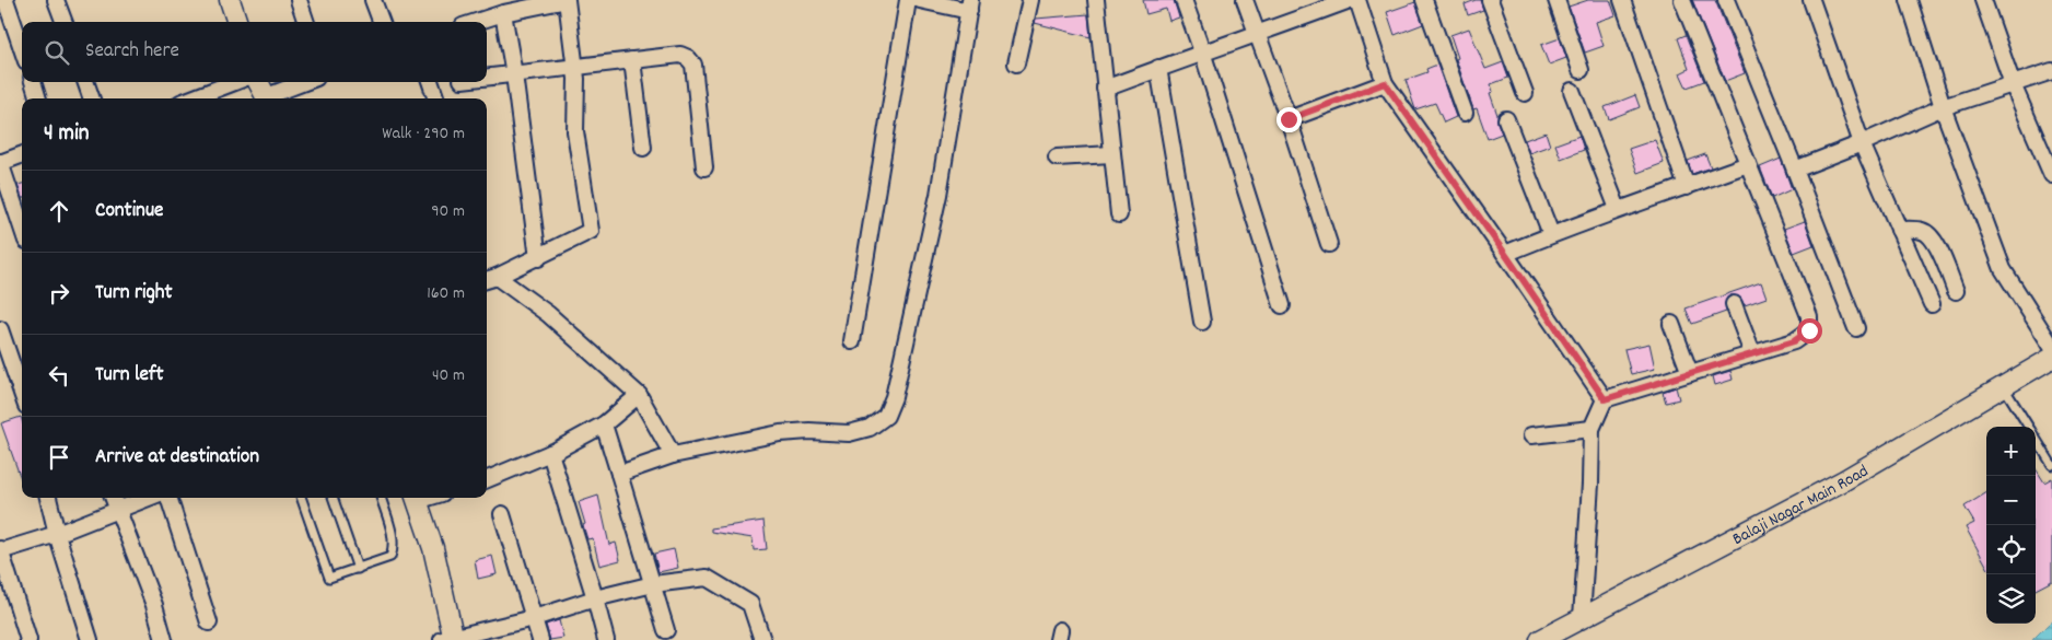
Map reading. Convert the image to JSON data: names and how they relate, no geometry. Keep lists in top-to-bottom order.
{
  "streets": {
    "street": ["Balaji Nagar Main Road"]
  },
  "page": {
    "search": "Search here",
    "heading": ["4 min", "Walk · 290 m"],
    "list": [
      ["Continue", "90 m"],
      ["Turn right", "160 m"],
      ["Turn left", "40 m"],
      "Arrive at destination"
    ],
    "map_buttons": ["+", "−"]
  }
}
